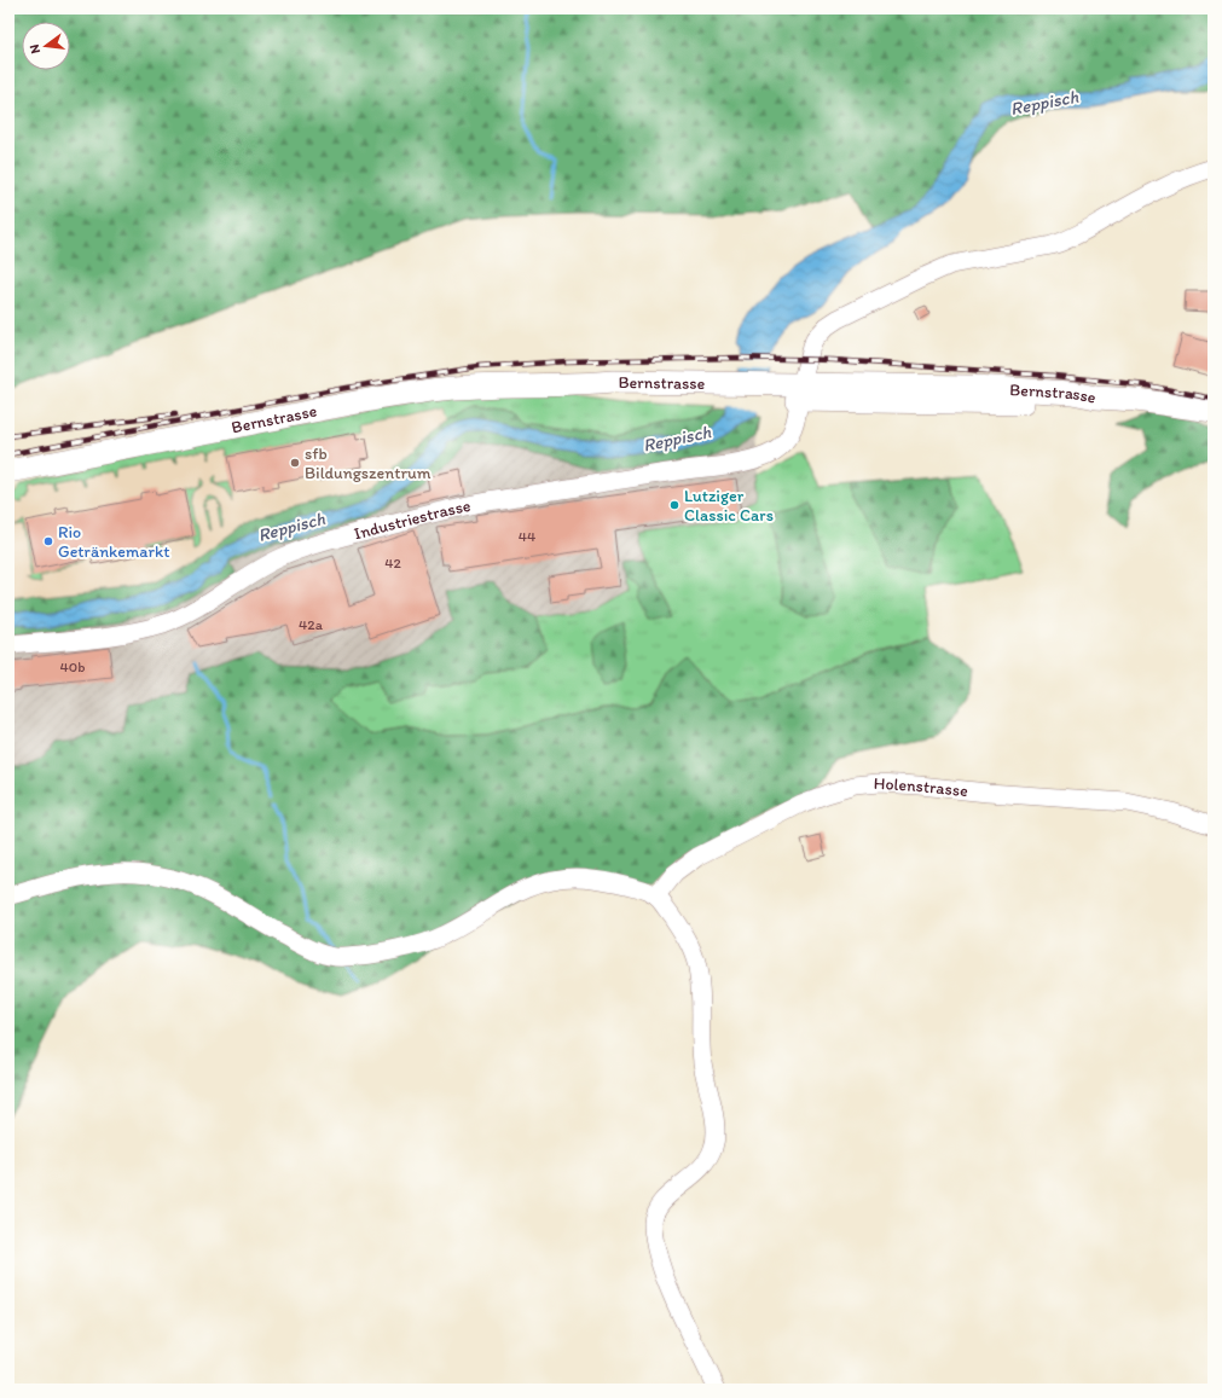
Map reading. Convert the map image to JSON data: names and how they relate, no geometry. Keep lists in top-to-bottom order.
{
  "streets": {
    "main road": ["Bernstrasse"],
    "street": ["Industriestrasse", "Holenstrasse"]
  },
  "crossings": [
    ["Bernstrasse", "Industriestrasse"]
  ],
  "water": ["Reppisch"],
  "places": ["sfb Bildungszentrum", "Lutziger Classic Cars", "Rio Getränkemarkt"],
  "house_numbers": [
    "44",
    "42",
    "42a",
    "40b"
  ],
  "north": "left"
}
